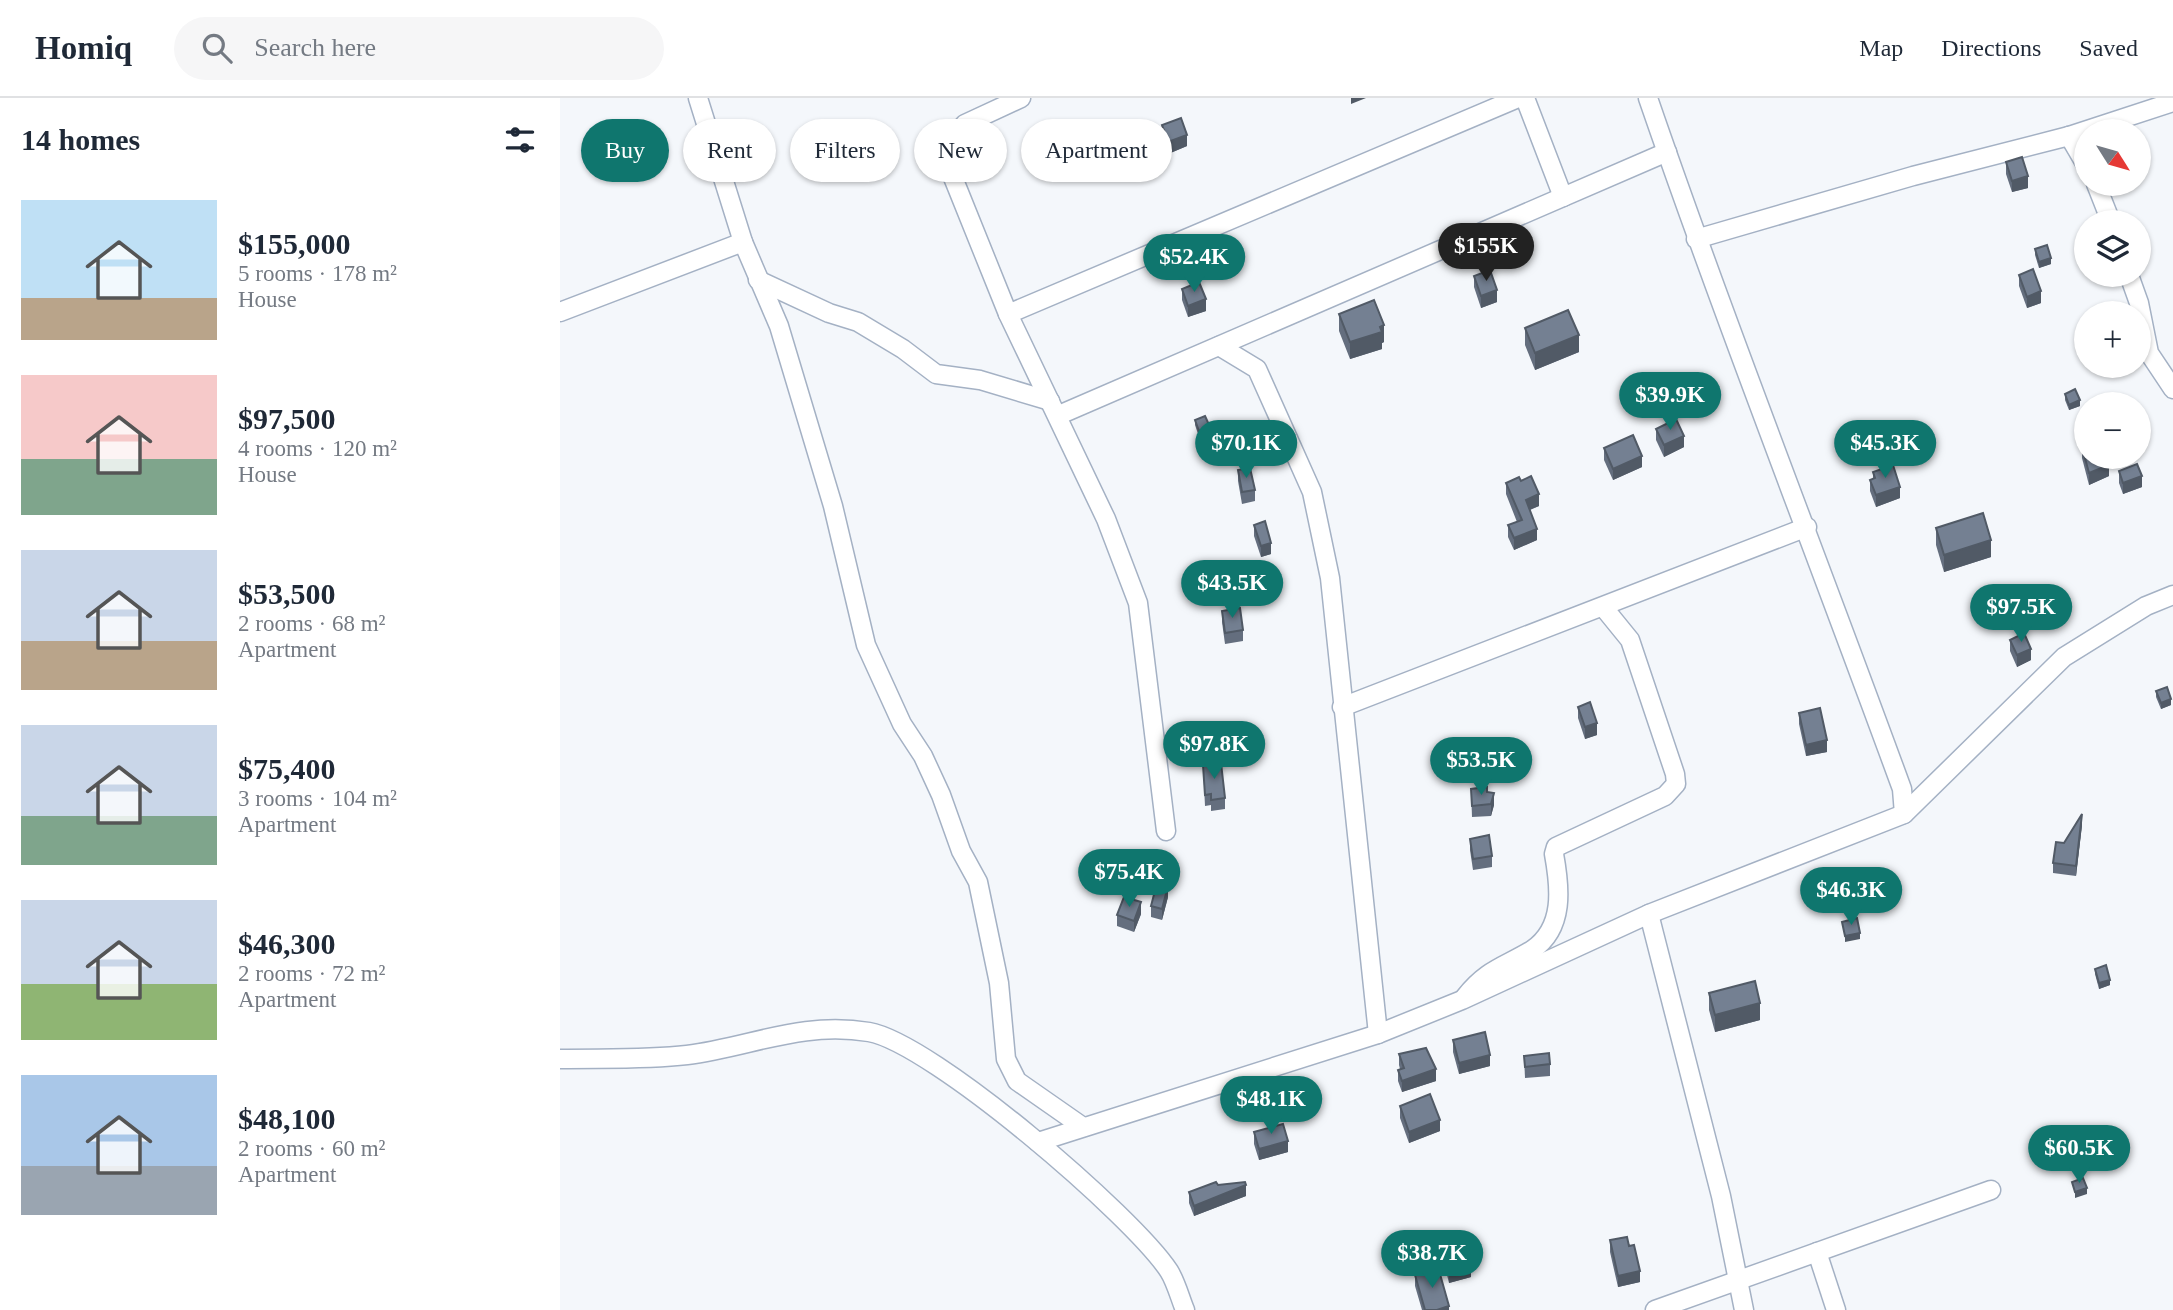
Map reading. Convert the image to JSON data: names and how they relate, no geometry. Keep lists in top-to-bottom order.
{
  "north": "bottom right",
  "page": {
    "header": "Homiq",
    "search": "Search here",
    "nav": ["Map", "Directions", "Saved"],
    "heading": "14 homes",
    "map_buttons": ["+", "−"],
    "chip": [
      "Buy",
      "Rent",
      "Filters",
      "New",
      "Apartment"
    ],
    "list": [
      {
        "name": "$155,000",
        "note": "5 rooms · 178 m² · House"
      },
      {
        "name": "$97,500",
        "note": "4 rooms · 120 m² · House"
      },
      {
        "name": "$53,500",
        "note": "2 rooms · 68 m² · Apartment"
      },
      {
        "name": "$75,400",
        "note": "3 rooms · 104 m² · Apartment"
      },
      {
        "name": "$46,300",
        "note": "2 rooms · 72 m² · Apartment"
      },
      {
        "name": "$48,100",
        "note": "2 rooms · 60 m² · Apartment"
      }
    ],
    "price": [
      "$155K",
      "$52.4K",
      "$39.9K",
      "$70.1K",
      "$45.3K",
      "$43.5K",
      "$97.5K",
      "$97.8K",
      "$53.5K",
      "$75.4K",
      "$46.3K",
      "$48.1K",
      "$60.5K",
      "$38.7K"
    ]
  }
}
